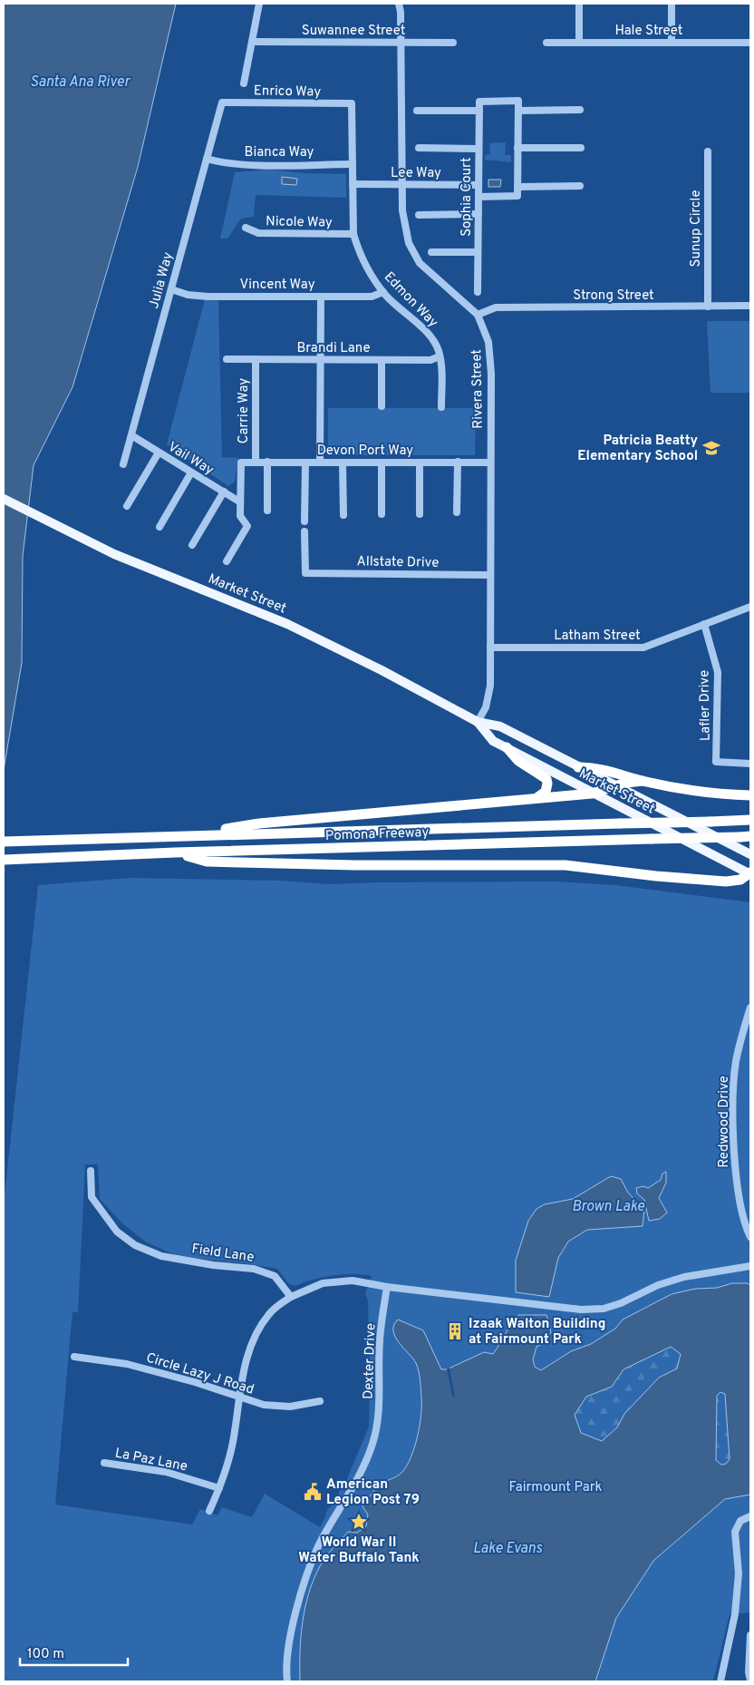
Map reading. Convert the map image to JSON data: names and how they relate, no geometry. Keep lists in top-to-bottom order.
{
  "streets": {
    "highway": ["Pomona Freeway"],
    "main road": ["Market Street"],
    "street": [
      "Suwannee Street",
      "Hale Street",
      "Enrico Way",
      "Bianca Way",
      "Lee Way",
      "Sophia Court",
      "Nicole Way",
      "Sunup Circle",
      "Julia Way",
      "Vincent Way",
      "Strong Street",
      "Edmon Way",
      "Brandi Lane",
      "Rivera Street",
      "Carrie Way",
      "Devon Port Way",
      "Vail Way",
      "Allstate Drive",
      "Latham Street",
      "Lafler Drive",
      "Redwood Drive",
      "Field Lane",
      "Dexter Drive",
      "Circle Lazy J Road",
      "La Paz Lane"
    ]
  },
  "crossings": [
    ["Suwannee Street", "Rivera Street"],
    ["Enrico Way", "Julia Way"],
    ["Enrico Way", "Edmon Way"],
    ["Bianca Way", "Julia Way"],
    ["Bianca Way", "Edmon Way"],
    ["Lee Way", "Sophia Court"],
    ["Lee Way", "Edmon Way"],
    ["Lee Way", "Rivera Street"],
    ["Nicole Way", "Edmon Way"],
    ["Sunup Circle", "Strong Street"],
    ["Julia Way", "Vincent Way"],
    ["Julia Way", "Vail Way"],
    ["Vincent Way", "Edmon Way"],
    ["Strong Street", "Rivera Street"],
    ["Edmon Way", "Brandi Lane"],
    ["Brandi Lane", "Carrie Way"],
    ["Rivera Street", "Devon Port Way"],
    ["Rivera Street", "Allstate Drive"],
    ["Rivera Street", "Market Street"],
    ["Rivera Street", "Latham Street"],
    ["Carrie Way", "Devon Port Way"],
    ["Devon Port Way", "Vail Way"],
    ["Latham Street", "Lafler Drive"]
  ],
  "water": ["Santa Ana River", "Brown Lake", "Lake Evans"],
  "parks": ["Fairmount Park"],
  "places": {
    "school or university": ["Patricia Beatty Elementary School"],
    "building": ["Izaak Walton Building at Fairmount Park"],
    "public building": ["American Legion Post 79"],
    "place": ["World War II Water Buffalo Tank"]
  },
  "scale_bar": "100 m"
}
